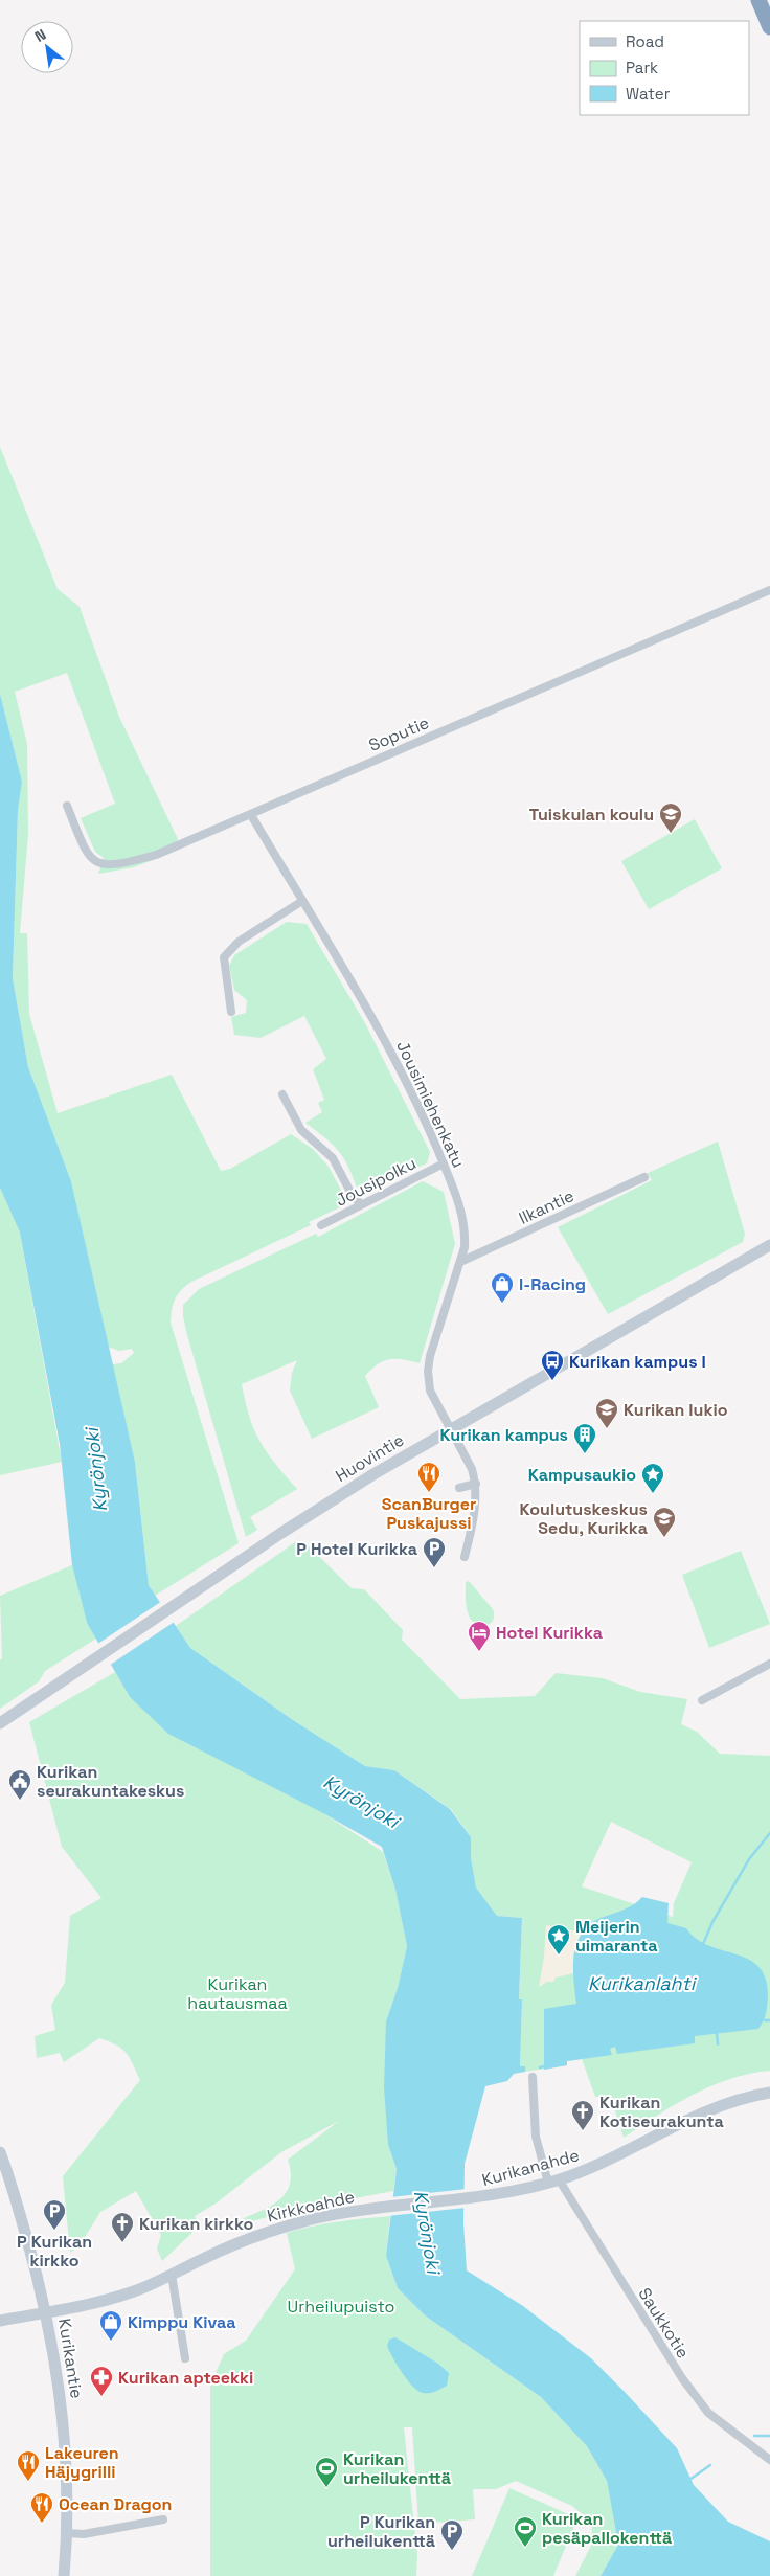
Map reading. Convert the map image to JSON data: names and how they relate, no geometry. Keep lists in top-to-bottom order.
{
  "streets": {
    "main road": [
      "Huovintie",
      "Kurikanahde",
      "Kirkkoahde",
      "Kurikantie"
    ],
    "street": [
      "Soputie",
      "Jousimiehenkatu",
      "Jousipolku",
      "Ilkantie",
      "Saukkotie"
    ]
  },
  "crossings": [
    ["Soputie", "Jousimiehenkatu"],
    ["Jousimiehenkatu", "Jousipolku"],
    ["Jousimiehenkatu", "Ilkantie"],
    ["Jousimiehenkatu", "Huovintie"],
    ["Kurikanahde", "Kirkkoahde"],
    ["Kurikanahde", "Saukkotie"],
    ["Kirkkoahde", "Kurikantie"]
  ],
  "water": ["Kyrönjoki", "Kurikanlahti"],
  "parks": ["Kurikan hautausmaa", "Urheilupuisto"],
  "places": {
    "school or university": ["Tuiskulan koulu", "Kurikan lukio", "Koulutuskeskus Sedu, Kurikka"],
    "shop": ["I-Racing", "Kimppu Kivaa"],
    "bus stop": ["Kurikan kampus I"],
    "building": ["Kurikan kampus"],
    "restaurant": ["ScanBurger Puskajussi", "Lakeuren Häjygrilli", "Ocean Dragon"],
    "place": ["Kampusaukio", "Meijerin uimaranta"],
    "parking": ["P Hotel Kurikka", "P Kurikan kirkko", "P Kurikan urheilukenttä"],
    "hotel": ["Hotel Kurikka"],
    "public building": ["Kurikan seurakuntakeskus"],
    "church": ["Kurikan Kotiseurakunta", "Kurikan kirkko"],
    "pharmacy": ["Kurikan apteekki"],
    "sports": ["Kurikan urheilukenttä", "Kurikan pesäpallokenttä"]
  },
  "legend": ["Road", "Park", "Water"],
  "north": "top left"
}
